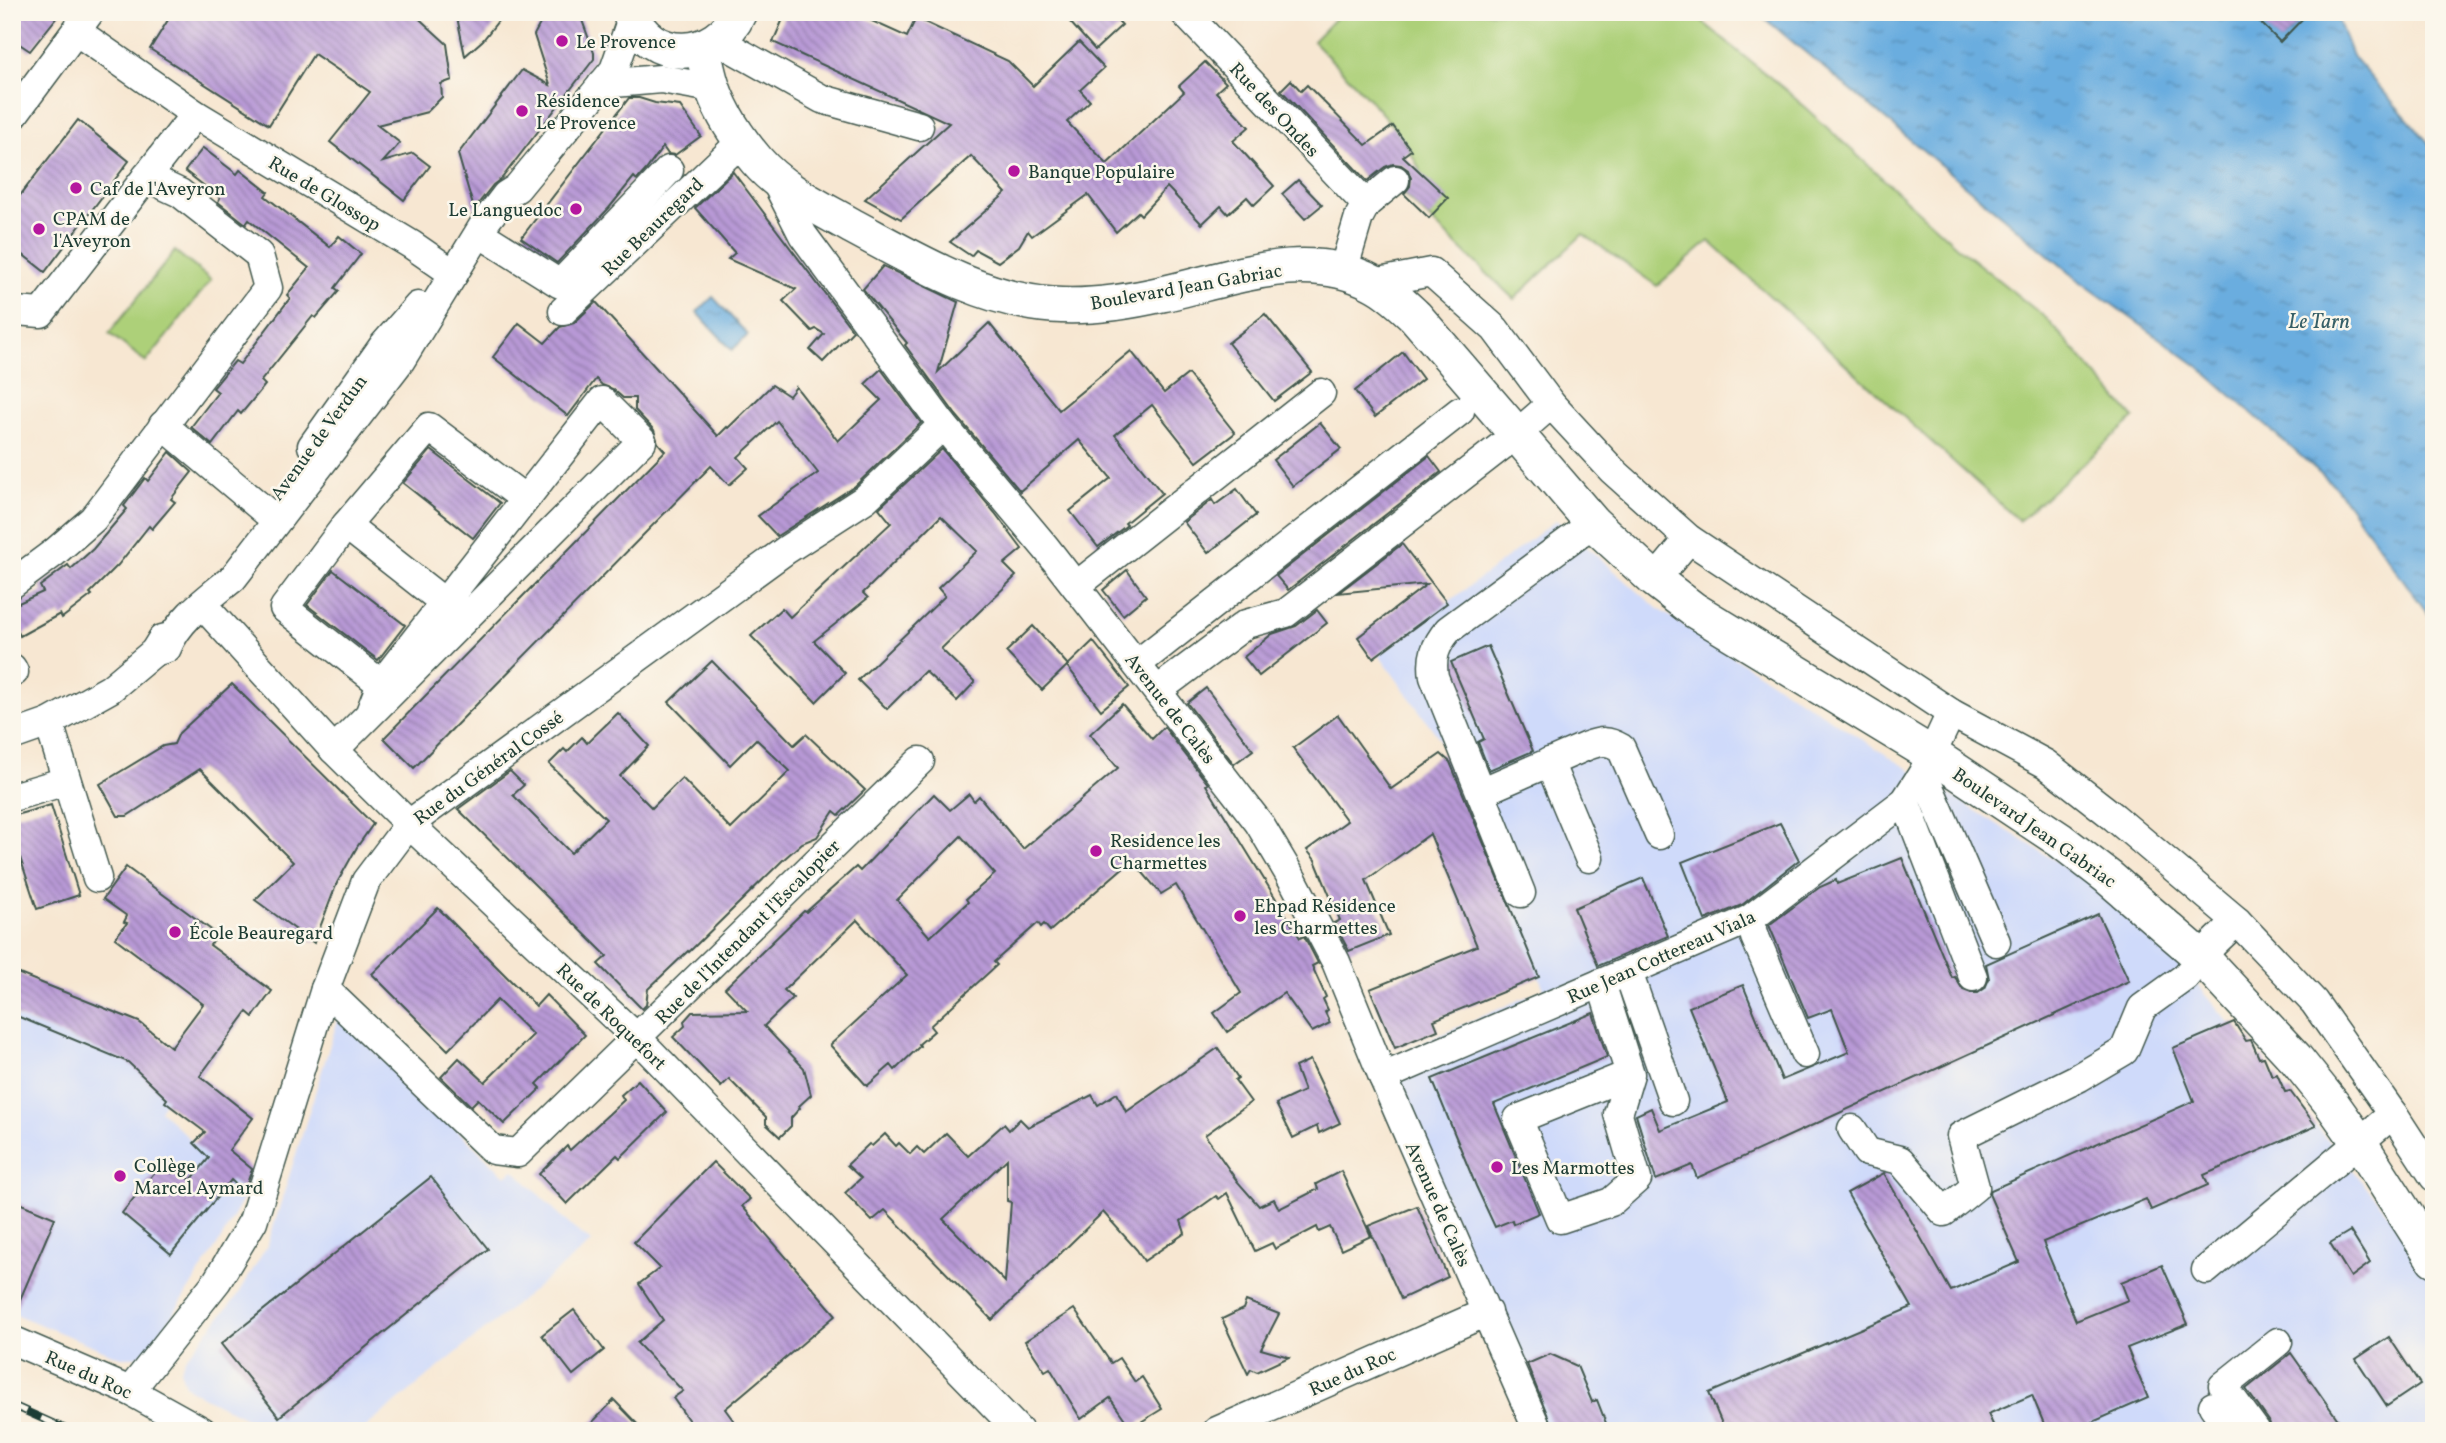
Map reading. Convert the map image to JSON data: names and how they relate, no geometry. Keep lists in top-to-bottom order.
{
  "streets": {
    "main road": ["Boulevard Jean Gabriac", "Avenue de Calès"],
    "street": [
      "Rue des Ondes",
      "Rue de Glossop",
      "Rue Beauregard",
      "Avenue de Verdun",
      "Rue du Général Cossé",
      "Rue de l'Intendant l'Escalopier",
      "Rue Jean Cottereau Viala",
      "Rue de Roquefort",
      "Rue du Roc"
    ]
  },
  "crossings": [
    ["Rue de Glossop", "Avenue de Verdun"],
    ["Rue Beauregard", "Avenue de Calès"],
    ["Boulevard Jean Gabriac", "Avenue de Calès"],
    ["Boulevard Jean Gabriac", "Rue Jean Cottereau Viala"],
    ["Avenue de Verdun", "Avenue de Calès"],
    ["Avenue de Verdun", "Rue de Roquefort"],
    ["Avenue de Calès", "Rue du Général Cossé"],
    ["Avenue de Calès", "Rue Jean Cottereau Viala"],
    ["Avenue de Calès", "Rue du Roc"],
    ["Rue du Général Cossé", "Rue de l'Intendant l'Escalopier"],
    ["Rue du Général Cossé", "Rue de Roquefort"],
    ["Rue du Général Cossé", "Rue du Roc"],
    ["Rue de l'Intendant l'Escalopier", "Rue de Roquefort"]
  ],
  "water": ["Le Tarn"],
  "places": [
    "Le Provence",
    "Résidence Le Provence",
    "Banque Populaire",
    "Caf de l'Aveyron",
    "Le Languedoc",
    "CPAM de l'Aveyron",
    "Residence les Charmettes",
    "Ehpad Résidence les Charmettes",
    "École Beauregard",
    "Les Marmottes",
    "Collège Marcel Aymard"
  ]
}
